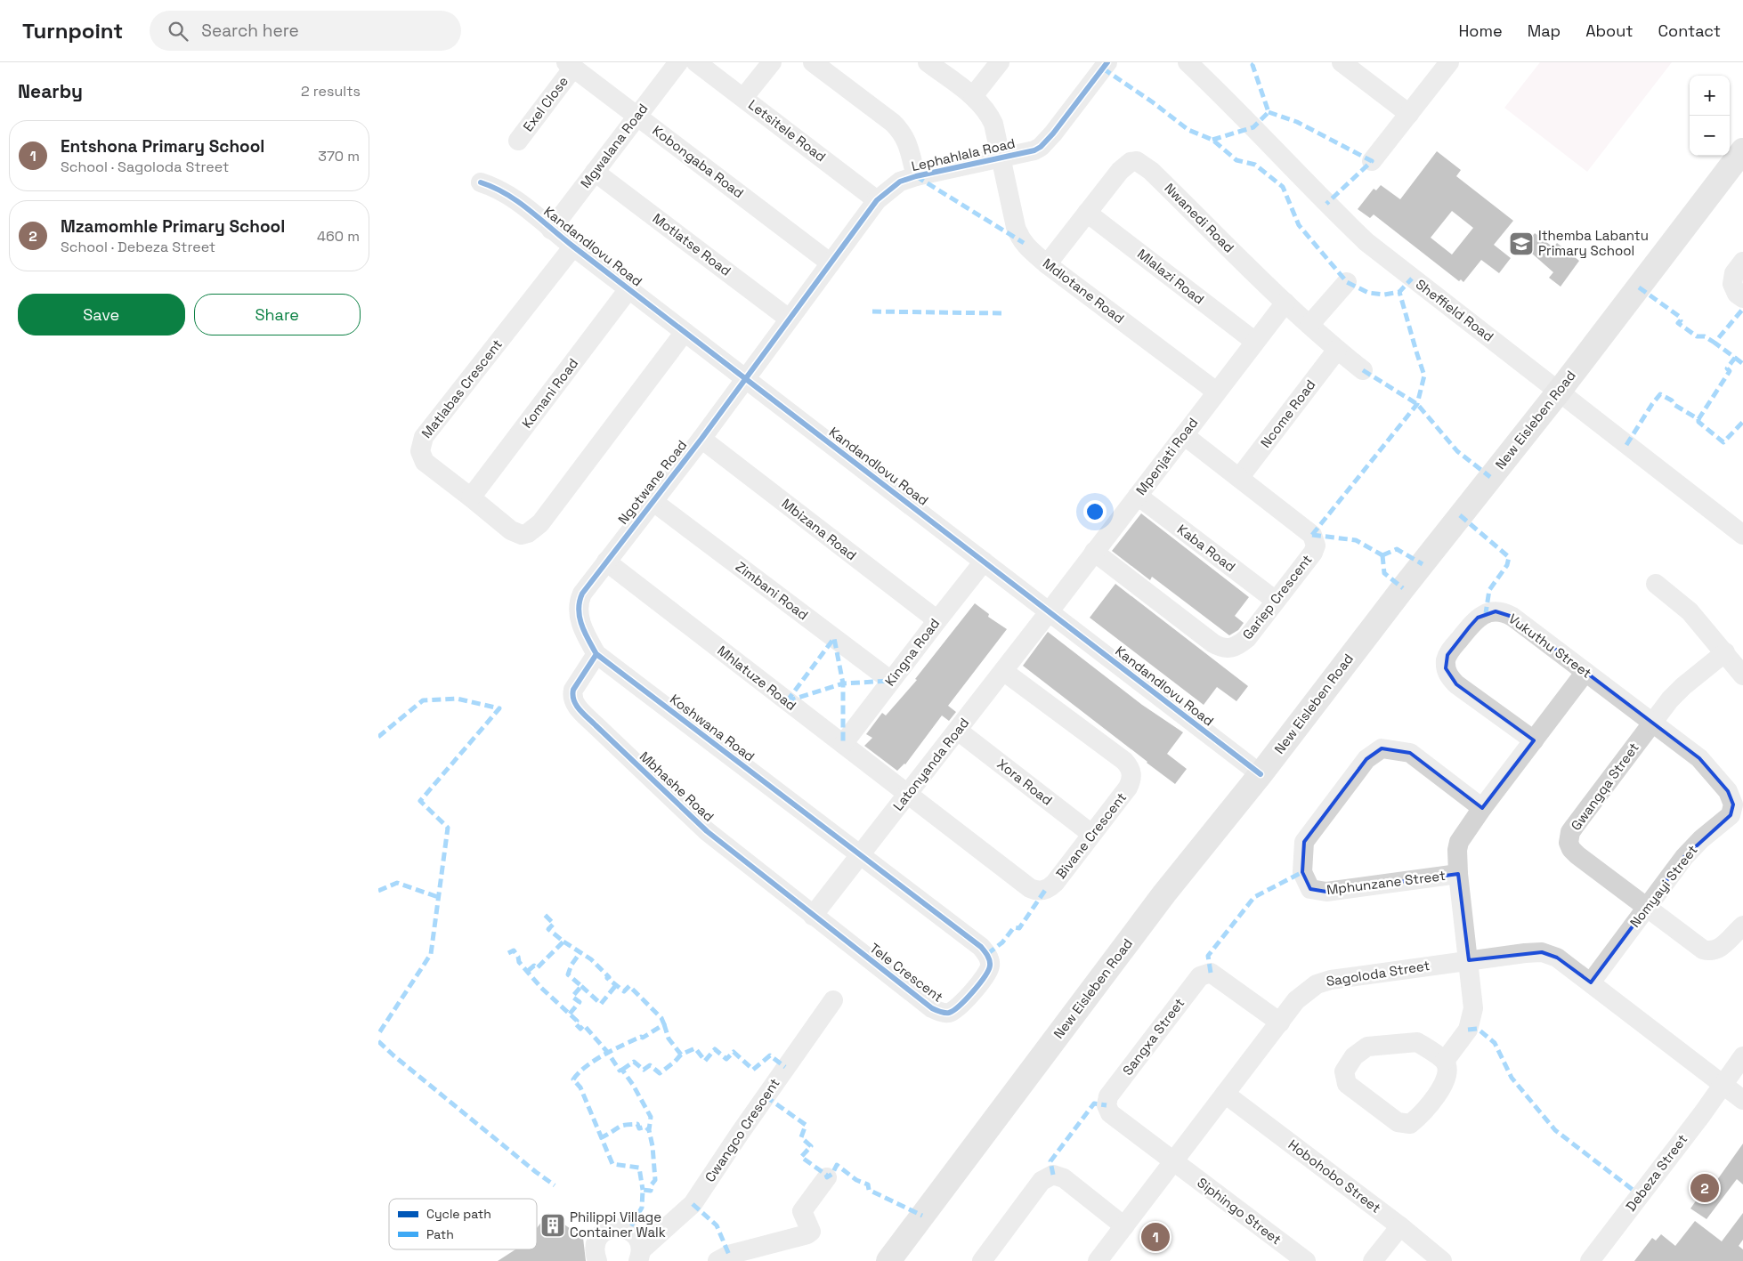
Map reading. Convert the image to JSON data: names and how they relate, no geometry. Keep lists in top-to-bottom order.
{
  "streets": {
    "main road": ["New Eisleben Road"],
    "street": [
      "Exel Close",
      "Letsitele Road",
      "Mgwalana Road",
      "Lephahlala Road",
      "Kobongaba Road",
      "Nwanedi Road",
      "Motlatse Road",
      "Kandandlovu Road",
      "Mlalazi Road",
      "Mdlotane Road",
      "Sheffield Road",
      "Matlabas Crescent",
      "Komani Road",
      "Ncome Road",
      "Mpenjati Road",
      "Ngotwane Road",
      "Mbizana Road",
      "Kaba Road",
      "Zimbani Road",
      "Gariep Crescent",
      "Vukuthu Street",
      "Kingna Road",
      "Mhlatuze Road",
      "Koshwana Road",
      "Latonyanda Road",
      "Xora Road",
      "Mbhashe Road",
      "Gwangqa Street",
      "Bivane Crescent",
      "Mphunzane Street",
      "Nomyayi Street",
      "Tele Crescent",
      "Sagoloda Street",
      "Sangxa Street",
      "Cwangco Crescent",
      "Debeza Street",
      "Hobohobo Street",
      "Siphingo Street"
    ]
  },
  "crossings": [
    ["Exel Close", "Kobongaba Road"],
    ["Letsitele Road", "Lephahlala Road"],
    ["Mgwalana Road", "Kobongaba Road"],
    ["Mgwalana Road", "Motlatse Road"],
    ["Mgwalana Road", "Kandandlovu Road"],
    ["Lephahlala Road", "Kobongaba Road"],
    ["Lephahlala Road", "Motlatse Road"],
    ["Lephahlala Road", "Kandandlovu Road"],
    ["Lephahlala Road", "Mdlotane Road"],
    ["Lephahlala Road", "Ngotwane Road"],
    ["Nwanedi Road", "Mlalazi Road"],
    ["Nwanedi Road", "Mdlotane Road"],
    ["Nwanedi Road", "Ncome Road"],
    ["Nwanedi Road", "Mpenjati Road"],
    ["Kandandlovu Road", "Matlabas Crescent"],
    ["Kandandlovu Road", "Komani Road"],
    ["Kandandlovu Road", "New Eisleben Road"],
    ["Kandandlovu Road", "Mpenjati Road"],
    ["Kandandlovu Road", "Ngotwane Road"],
    ["Kandandlovu Road", "Kingna Road"],
    ["Kandandlovu Road", "Latonyanda Road"],
    ["Mlalazi Road", "Mpenjati Road"],
    ["Mdlotane Road", "Mpenjati Road"],
    ["Sheffield Road", "New Eisleben Road"],
    ["Matlabas Crescent", "Komani Road"],
    ["Ncome Road", "Gariep Crescent"],
    ["Mpenjati Road", "Kaba Road"],
    ["Mpenjati Road", "Gariep Crescent"],
    ["Mpenjati Road", "Latonyanda Road"],
    ["Ngotwane Road", "Mbizana Road"],
    ["Ngotwane Road", "Zimbani Road"],
    ["Ngotwane Road", "Mhlatuze Road"],
    ["Ngotwane Road", "Koshwana Road"],
    ["Mbizana Road", "Kingna Road"],
    ["Kaba Road", "Gariep Crescent"],
    ["Zimbani Road", "Kingna Road"],
    ["Vukuthu Street", "Gwangqa Street"],
    ["Vukuthu Street", "Nomyayi Street"],
    ["Kingna Road", "Mhlatuze Road"],
    ["Mhlatuze Road", "Latonyanda Road"],
    ["Mhlatuze Road", "Bivane Crescent"],
    ["Koshwana Road", "Latonyanda Road"],
    ["Koshwana Road", "Mbhashe Road"],
    ["Koshwana Road", "Tele Crescent"],
    ["Latonyanda Road", "Xora Road"],
    ["Latonyanda Road", "Mbhashe Road"],
    ["Latonyanda Road", "Bivane Crescent"],
    ["Latonyanda Road", "Tele Crescent"],
    ["Xora Road", "Bivane Crescent"],
    ["Mbhashe Road", "Tele Crescent"],
    ["Gwangqa Street", "Nomyayi Street"],
    ["Nomyayi Street", "Sagoloda Street"],
    ["Sagoloda Street", "Sangxa Street"],
    ["Sagoloda Street", "Debeza Street"],
    ["Sagoloda Street", "Hobohobo Street"],
    ["Sagoloda Street", "Siphingo Street"],
    ["Sangxa Street", "Siphingo Street"]
  ],
  "places": {
    "school or university": ["Ithemba Labantu Primary School"],
    "building": ["Philippi Village Container Walk"]
  },
  "legend": ["Cycle path", "Path"],
  "page": {
    "header": "Turnpoint",
    "search": "Search here",
    "nav": [
      "Home",
      "Map",
      "About",
      "Contact"
    ],
    "heading": ["Nearby", "2 results"],
    "map_buttons": ["+", "−"],
    "list": [
      {
        "mark": "1",
        "name": "Entshona Primary School",
        "note": "School · Sagoloda Street",
        "value": "370 m"
      },
      {
        "mark": "2",
        "name": "Mzamomhle Primary School",
        "note": "School · Debeza Street",
        "value": "460 m"
      }
    ],
    "buttons": ["Save", "Share"],
    "pins": ["2", "1"]
  }
}
